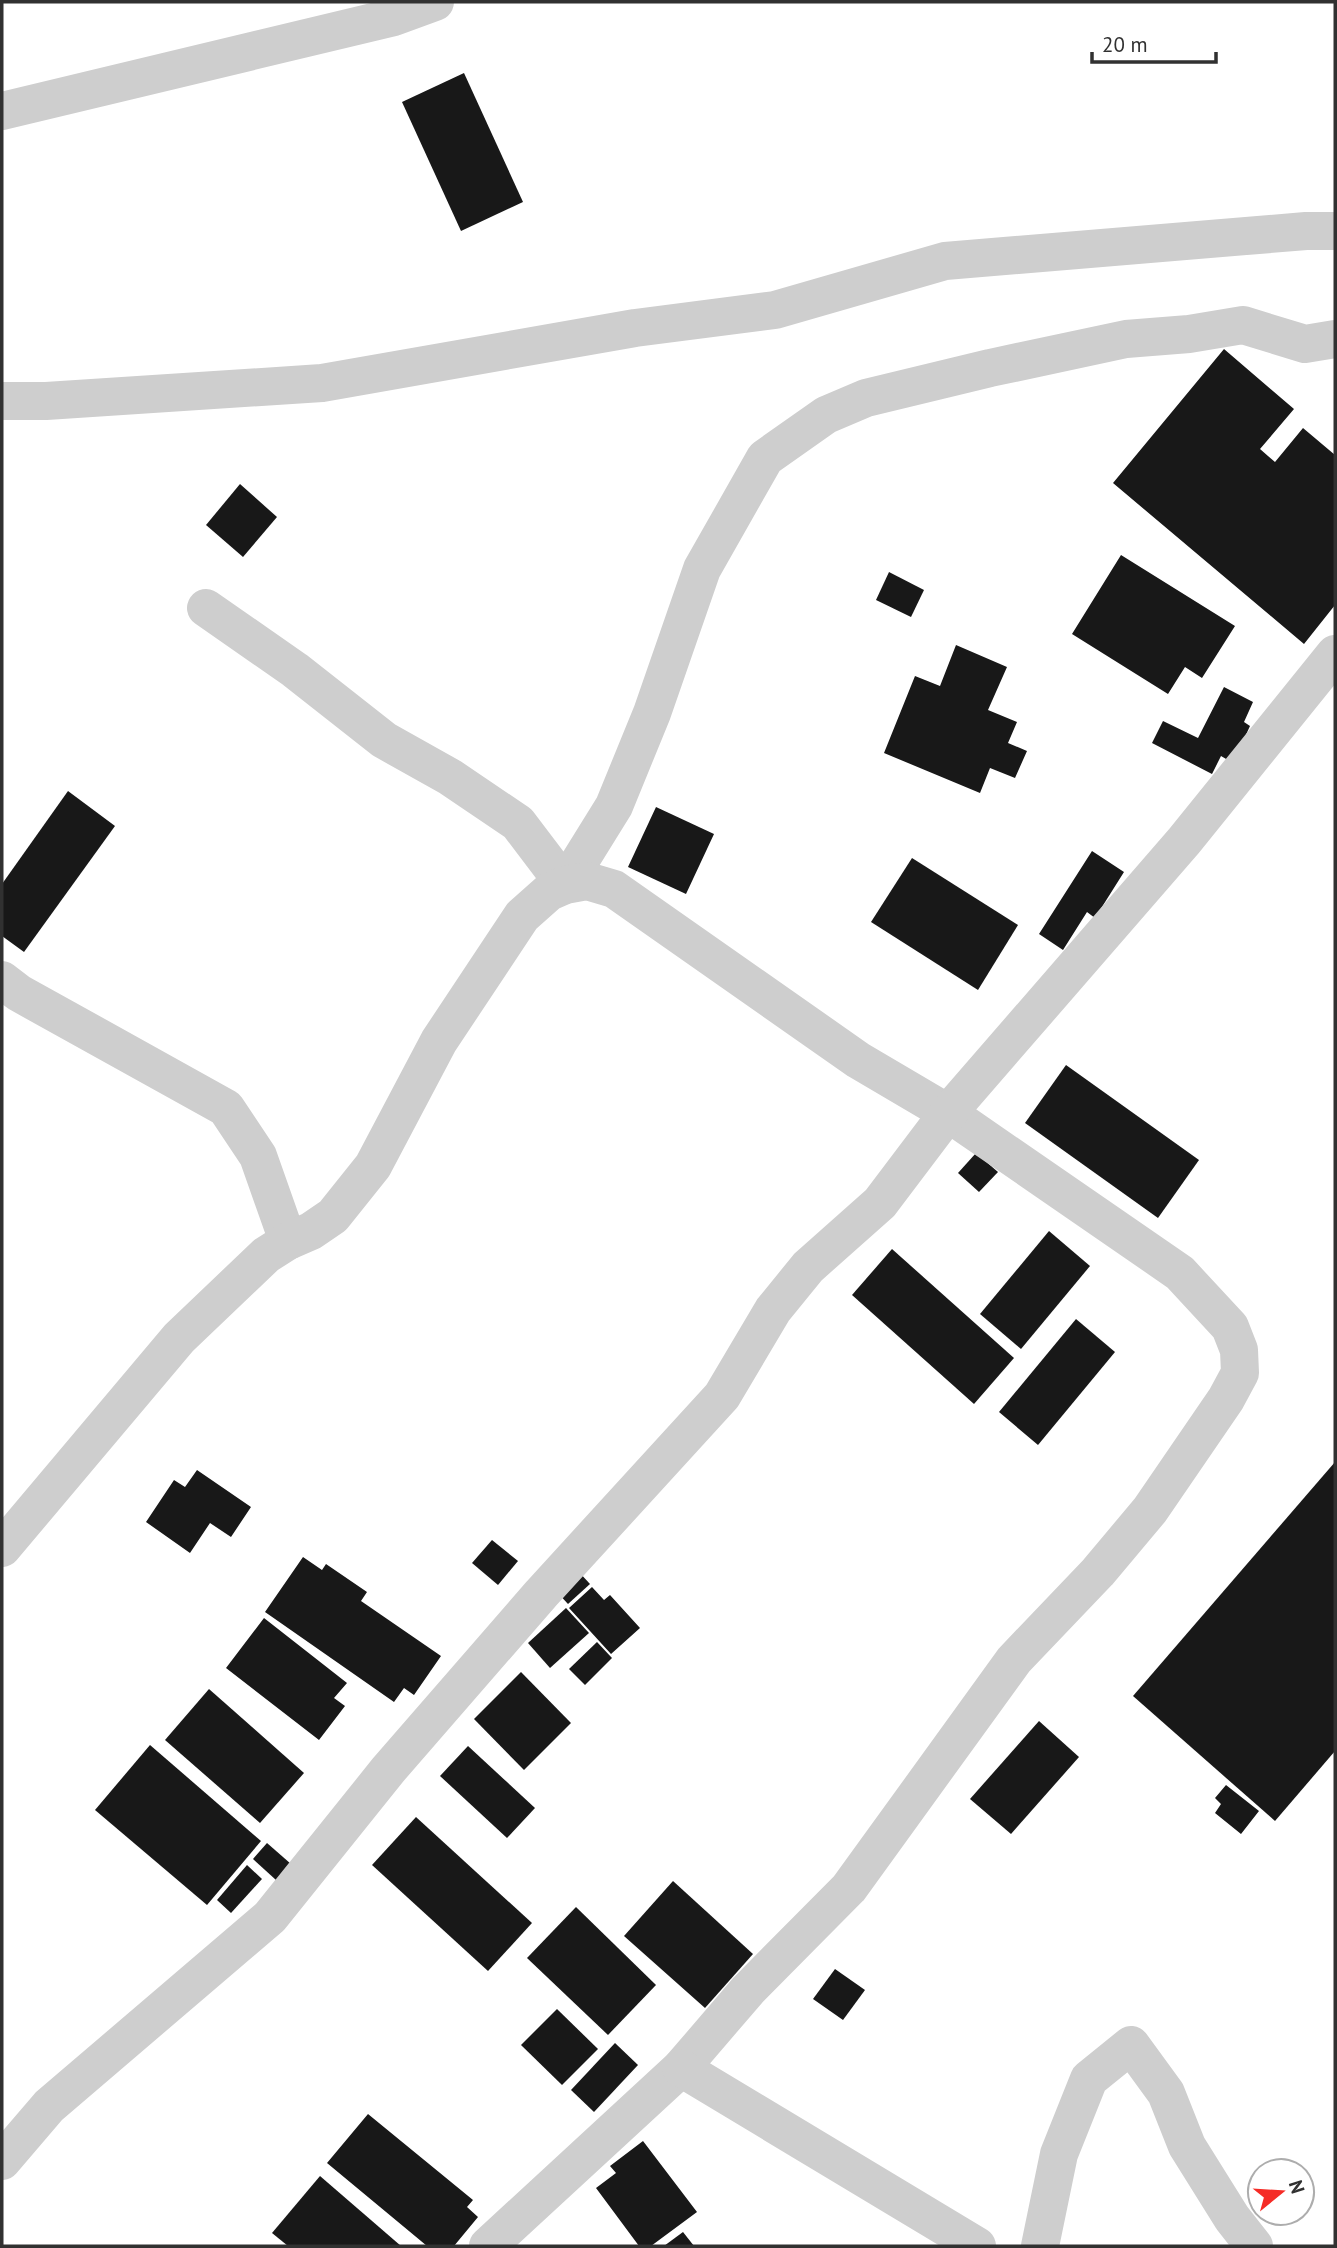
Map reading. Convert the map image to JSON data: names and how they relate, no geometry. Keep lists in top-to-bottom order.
{
  "scale_bar": "20 m",
  "north": "right"
}
